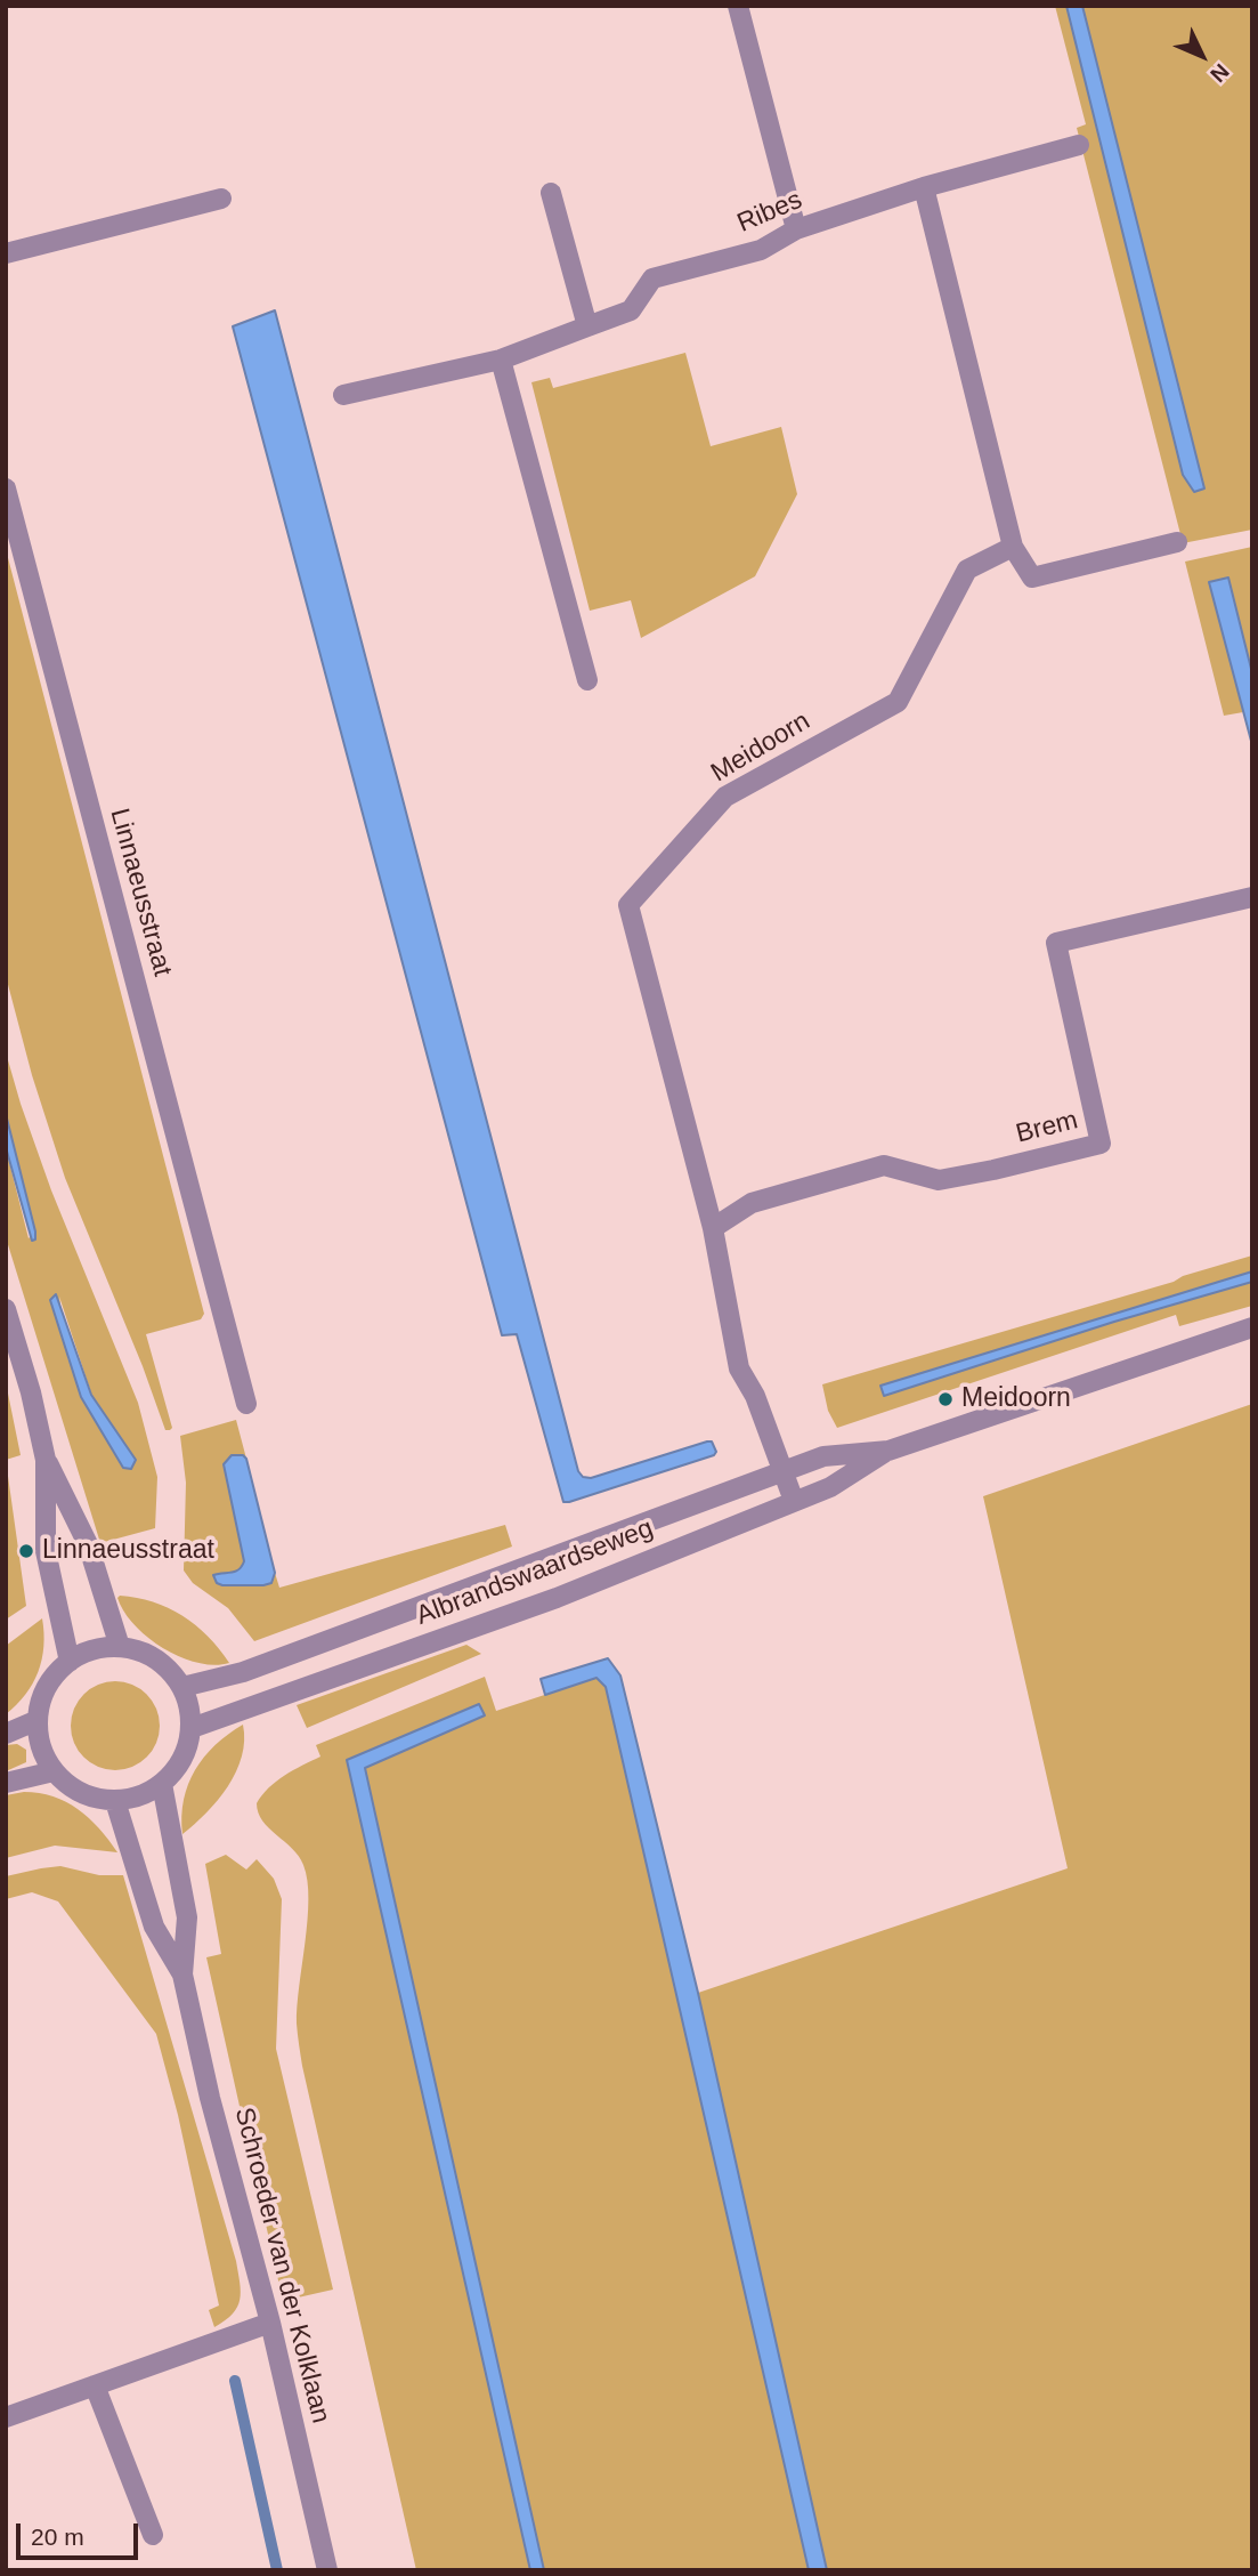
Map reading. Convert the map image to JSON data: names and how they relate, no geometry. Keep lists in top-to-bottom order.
{
  "streets": {
    "street": [
      "Ribes",
      "Meidoorn",
      "Linnaeusstraat",
      "Brem",
      "Albrandswaardseweg",
      "Schroeder van der Kolklaan"
    ]
  },
  "crossings": [
    ["Meidoorn", "Brem"],
    ["Meidoorn", "Albrandswaardseweg"],
    ["Albrandswaardseweg", "Schroeder van der Kolklaan"]
  ],
  "places": ["Meidoorn", "Linnaeusstraat"],
  "scale_bar": "20 m",
  "north": "bottom right"
}
